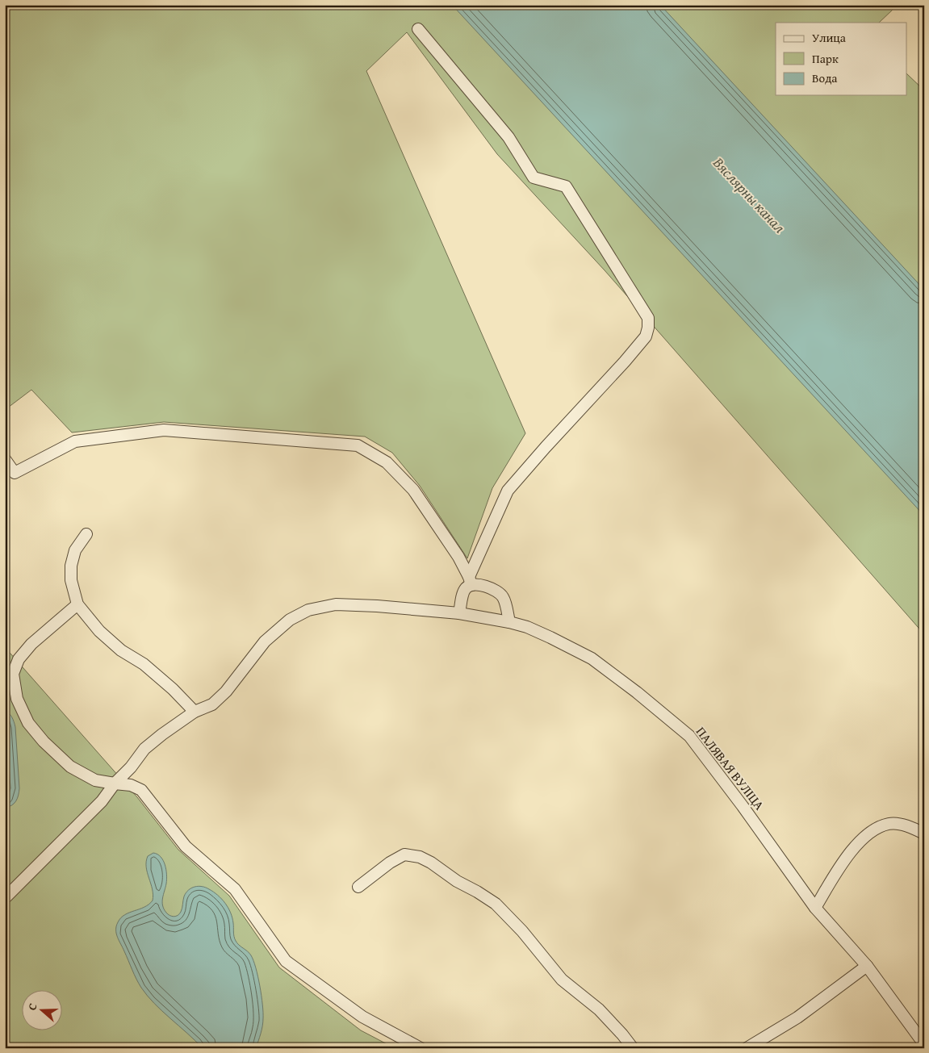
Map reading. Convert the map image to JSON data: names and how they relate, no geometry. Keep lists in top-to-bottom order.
{
  "streets": {
    "street": ["ПАЛЯВАЯ ВУЛІЦА"]
  },
  "water": ["Вяслярны канал"],
  "legend": ["Улица", "Парк", "Вода"],
  "north": "left"
}
